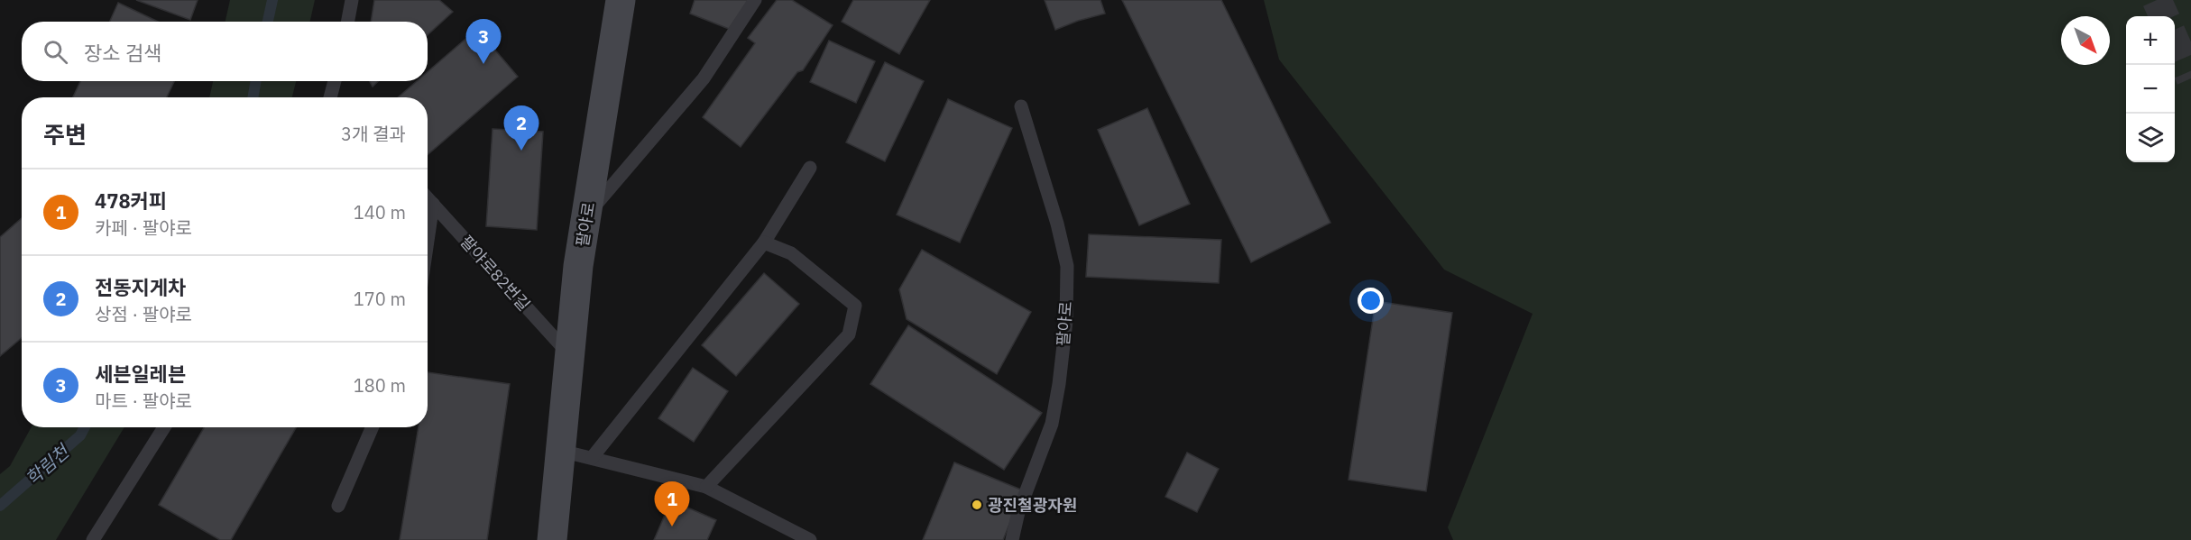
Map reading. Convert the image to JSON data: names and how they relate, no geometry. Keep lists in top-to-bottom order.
{
  "streets": {
    "street": ["팔야로"],
    "lane": ["팔야로82번길"]
  },
  "crossings": [
    ["팔야로", "팔야로82번길"]
  ],
  "water": ["학림천"],
  "places": ["광진철광자원"],
  "north": "bottom right",
  "page": {
    "map_buttons": ["+", "−"],
    "pins": ["3", "2", "1"],
    "search": "장소 검색",
    "heading": ["주변", "3개 결과"],
    "list": [
      {
        "mark": "1",
        "name": "478커피",
        "note": "카페 · 팔야로",
        "value": "140 m"
      },
      {
        "mark": "2",
        "name": "전동지게차",
        "note": "상점 · 팔야로",
        "value": "170 m"
      },
      {
        "mark": "3",
        "name": "세븐일레븐",
        "note": "마트 · 팔야로",
        "value": "180 m"
      }
    ]
  }
}
